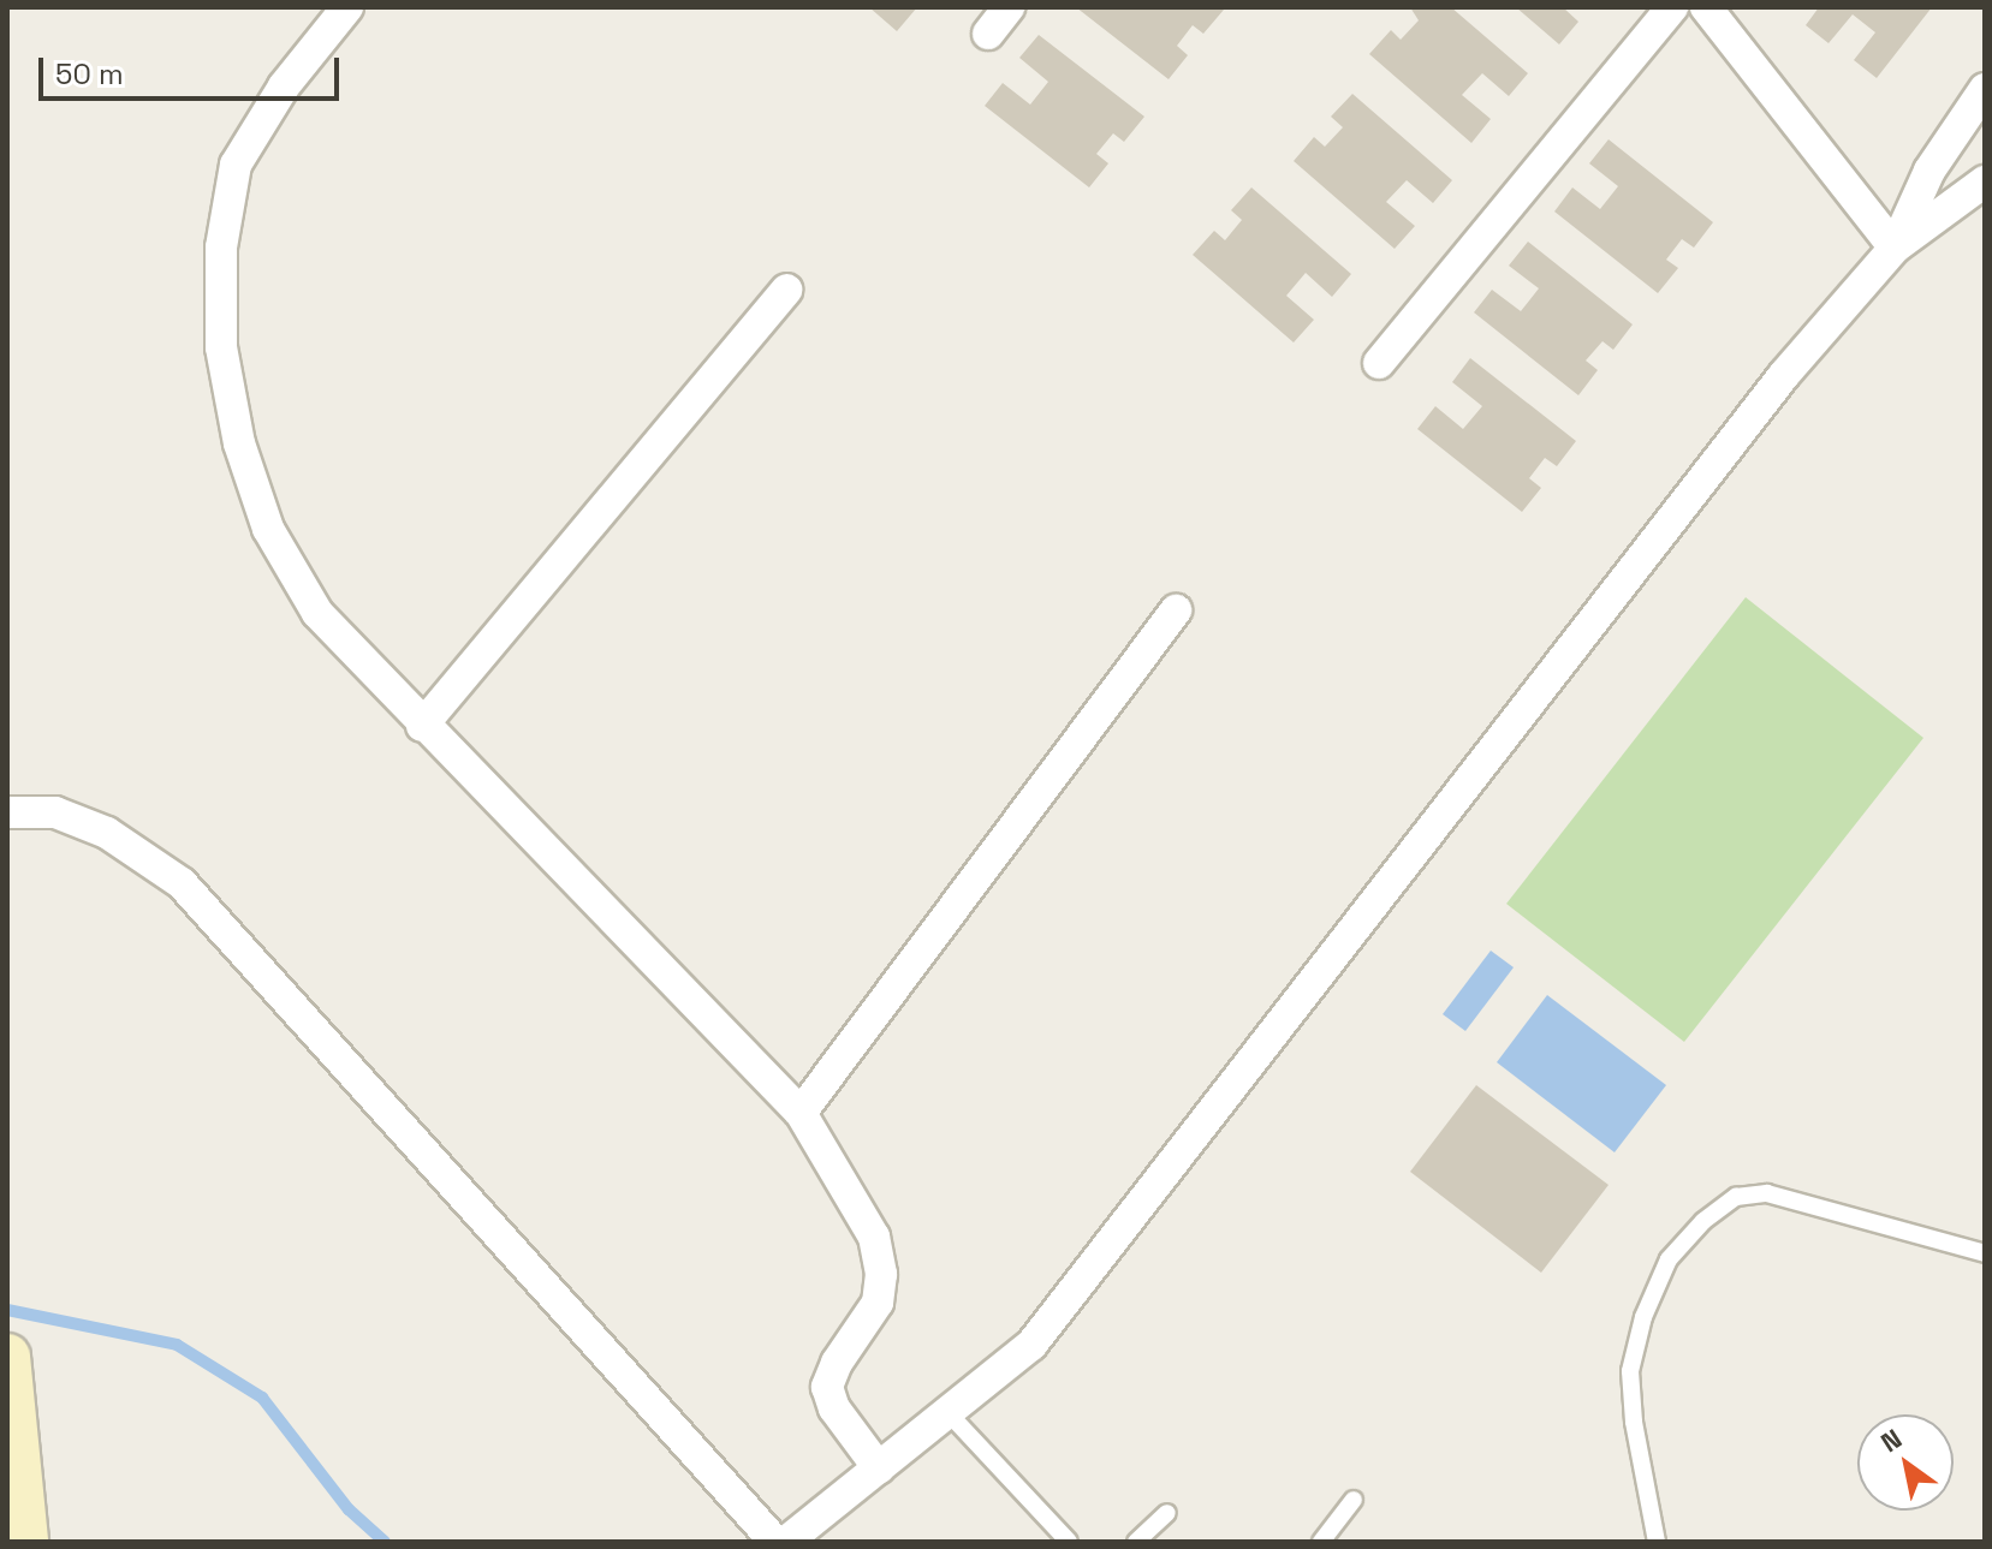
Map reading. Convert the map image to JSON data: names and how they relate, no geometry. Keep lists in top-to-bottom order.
{
  "scale_bar": "50 m",
  "north": "top left"
}
